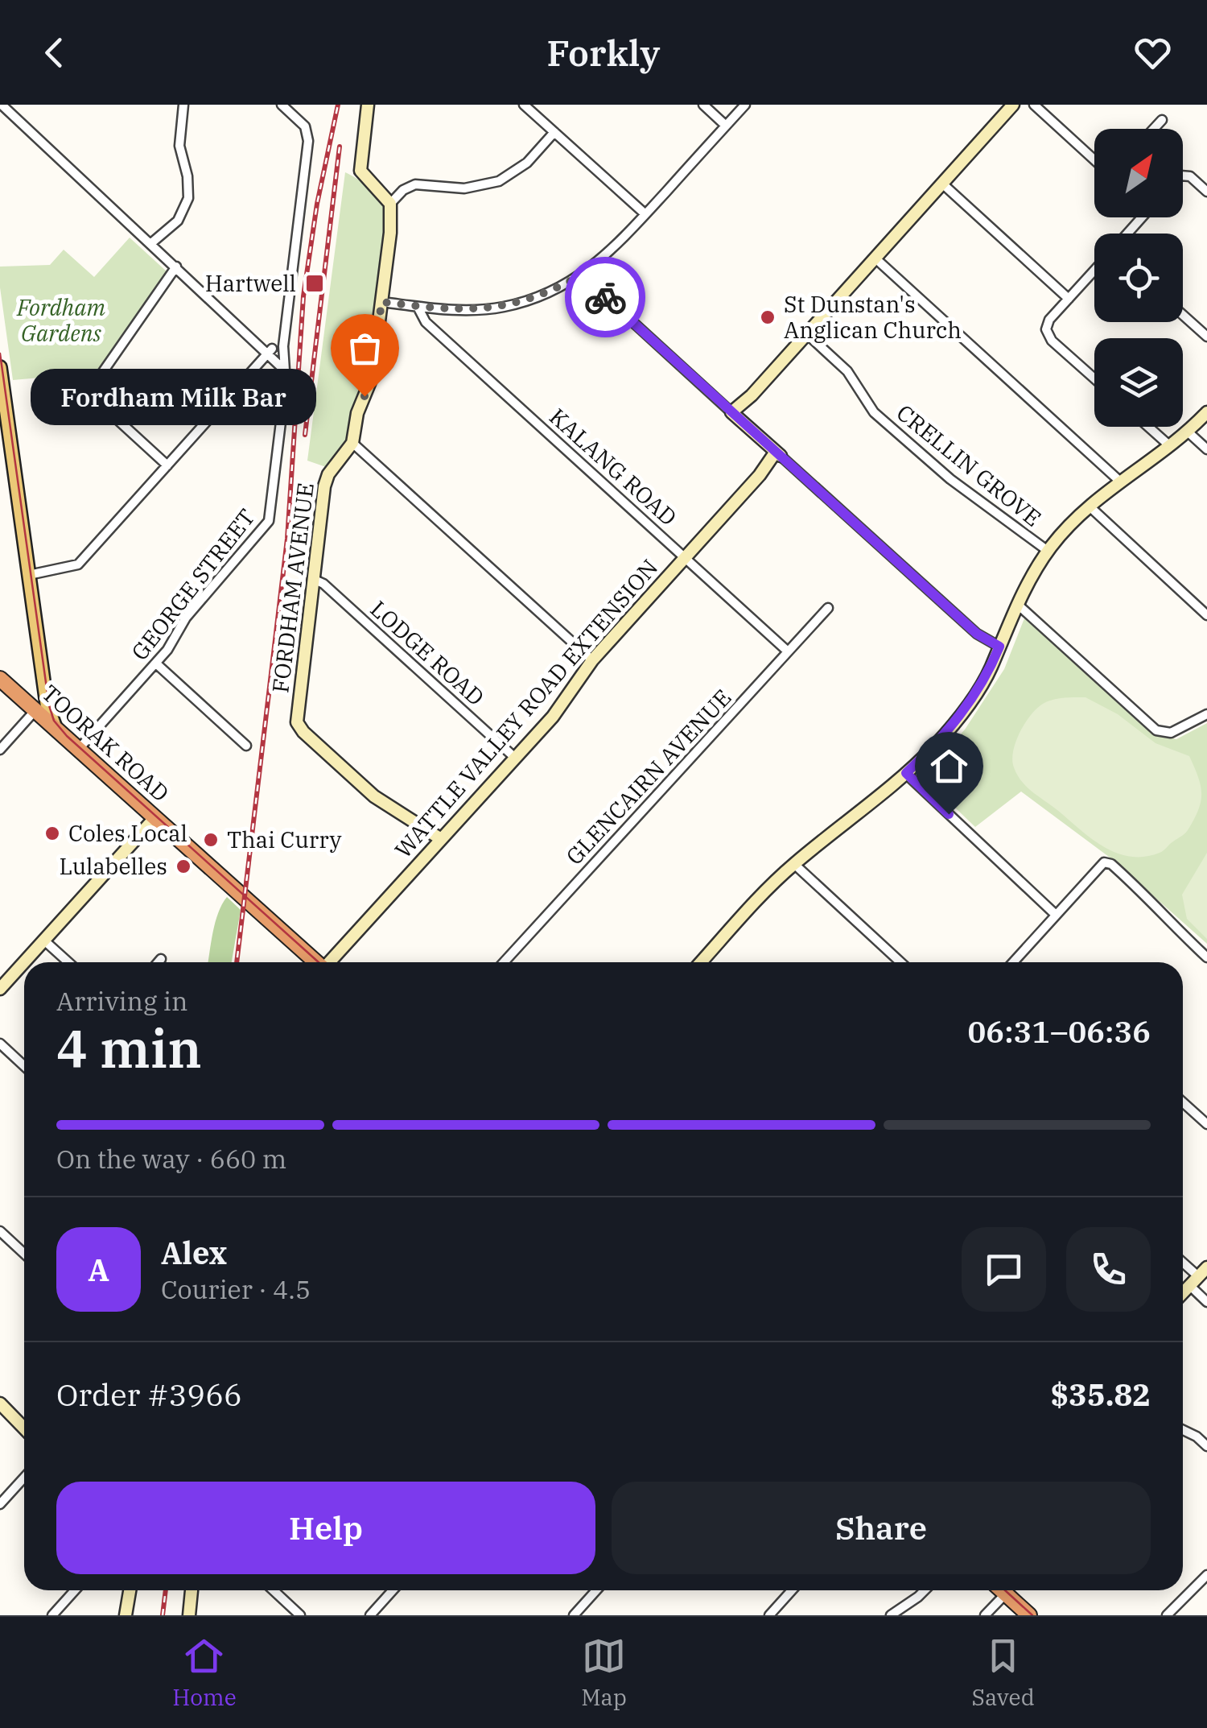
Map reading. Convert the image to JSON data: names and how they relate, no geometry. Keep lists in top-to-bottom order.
{
  "streets": {
    "highway": ["TOORAK ROAD"],
    "street": [
      "CRELLIN GROVE",
      "KALANG ROAD",
      "GEORGE STREET",
      "FORDHAM AVENUE",
      "LODGE ROAD",
      "WATTLE VALLEY ROAD EXTENSION",
      "GLENCAIRN AVENUE"
    ]
  },
  "crossings": [
    ["KALANG ROAD", "WATTLE VALLEY ROAD EXTENSION"],
    ["KALANG ROAD", "GLENCAIRN AVENUE"],
    ["GEORGE STREET", "TOORAK ROAD"],
    ["FORDHAM AVENUE", "LODGE ROAD"],
    ["FORDHAM AVENUE", "WATTLE VALLEY ROAD EXTENSION"],
    ["LODGE ROAD", "WATTLE VALLEY ROAD EXTENSION"]
  ],
  "parks": ["Fordham Gardens"],
  "places": {
    "transit": ["Hartwell"],
    "other": [
      "St Dunstan's Anglican Church",
      "Fordham Milk Bar",
      "Coles Local",
      "Thai Curry",
      "Lulabelles"
    ]
  },
  "north": "top right",
  "page": {
    "header": "Forkly",
    "bubble": "Fordham Milk Bar",
    "heading": ["4 min", "Arriving in", "06:31–06:36"],
    "panel": [
      "Alex",
      "Courier · 4.5",
      "Order #3966",
      "$35.82"
    ],
    "bar": "On the way · 660 m",
    "round": "A",
    "buttons": ["Help", "Share"],
    "tabs": ["Home", "Map", "Saved"]
  }
}
